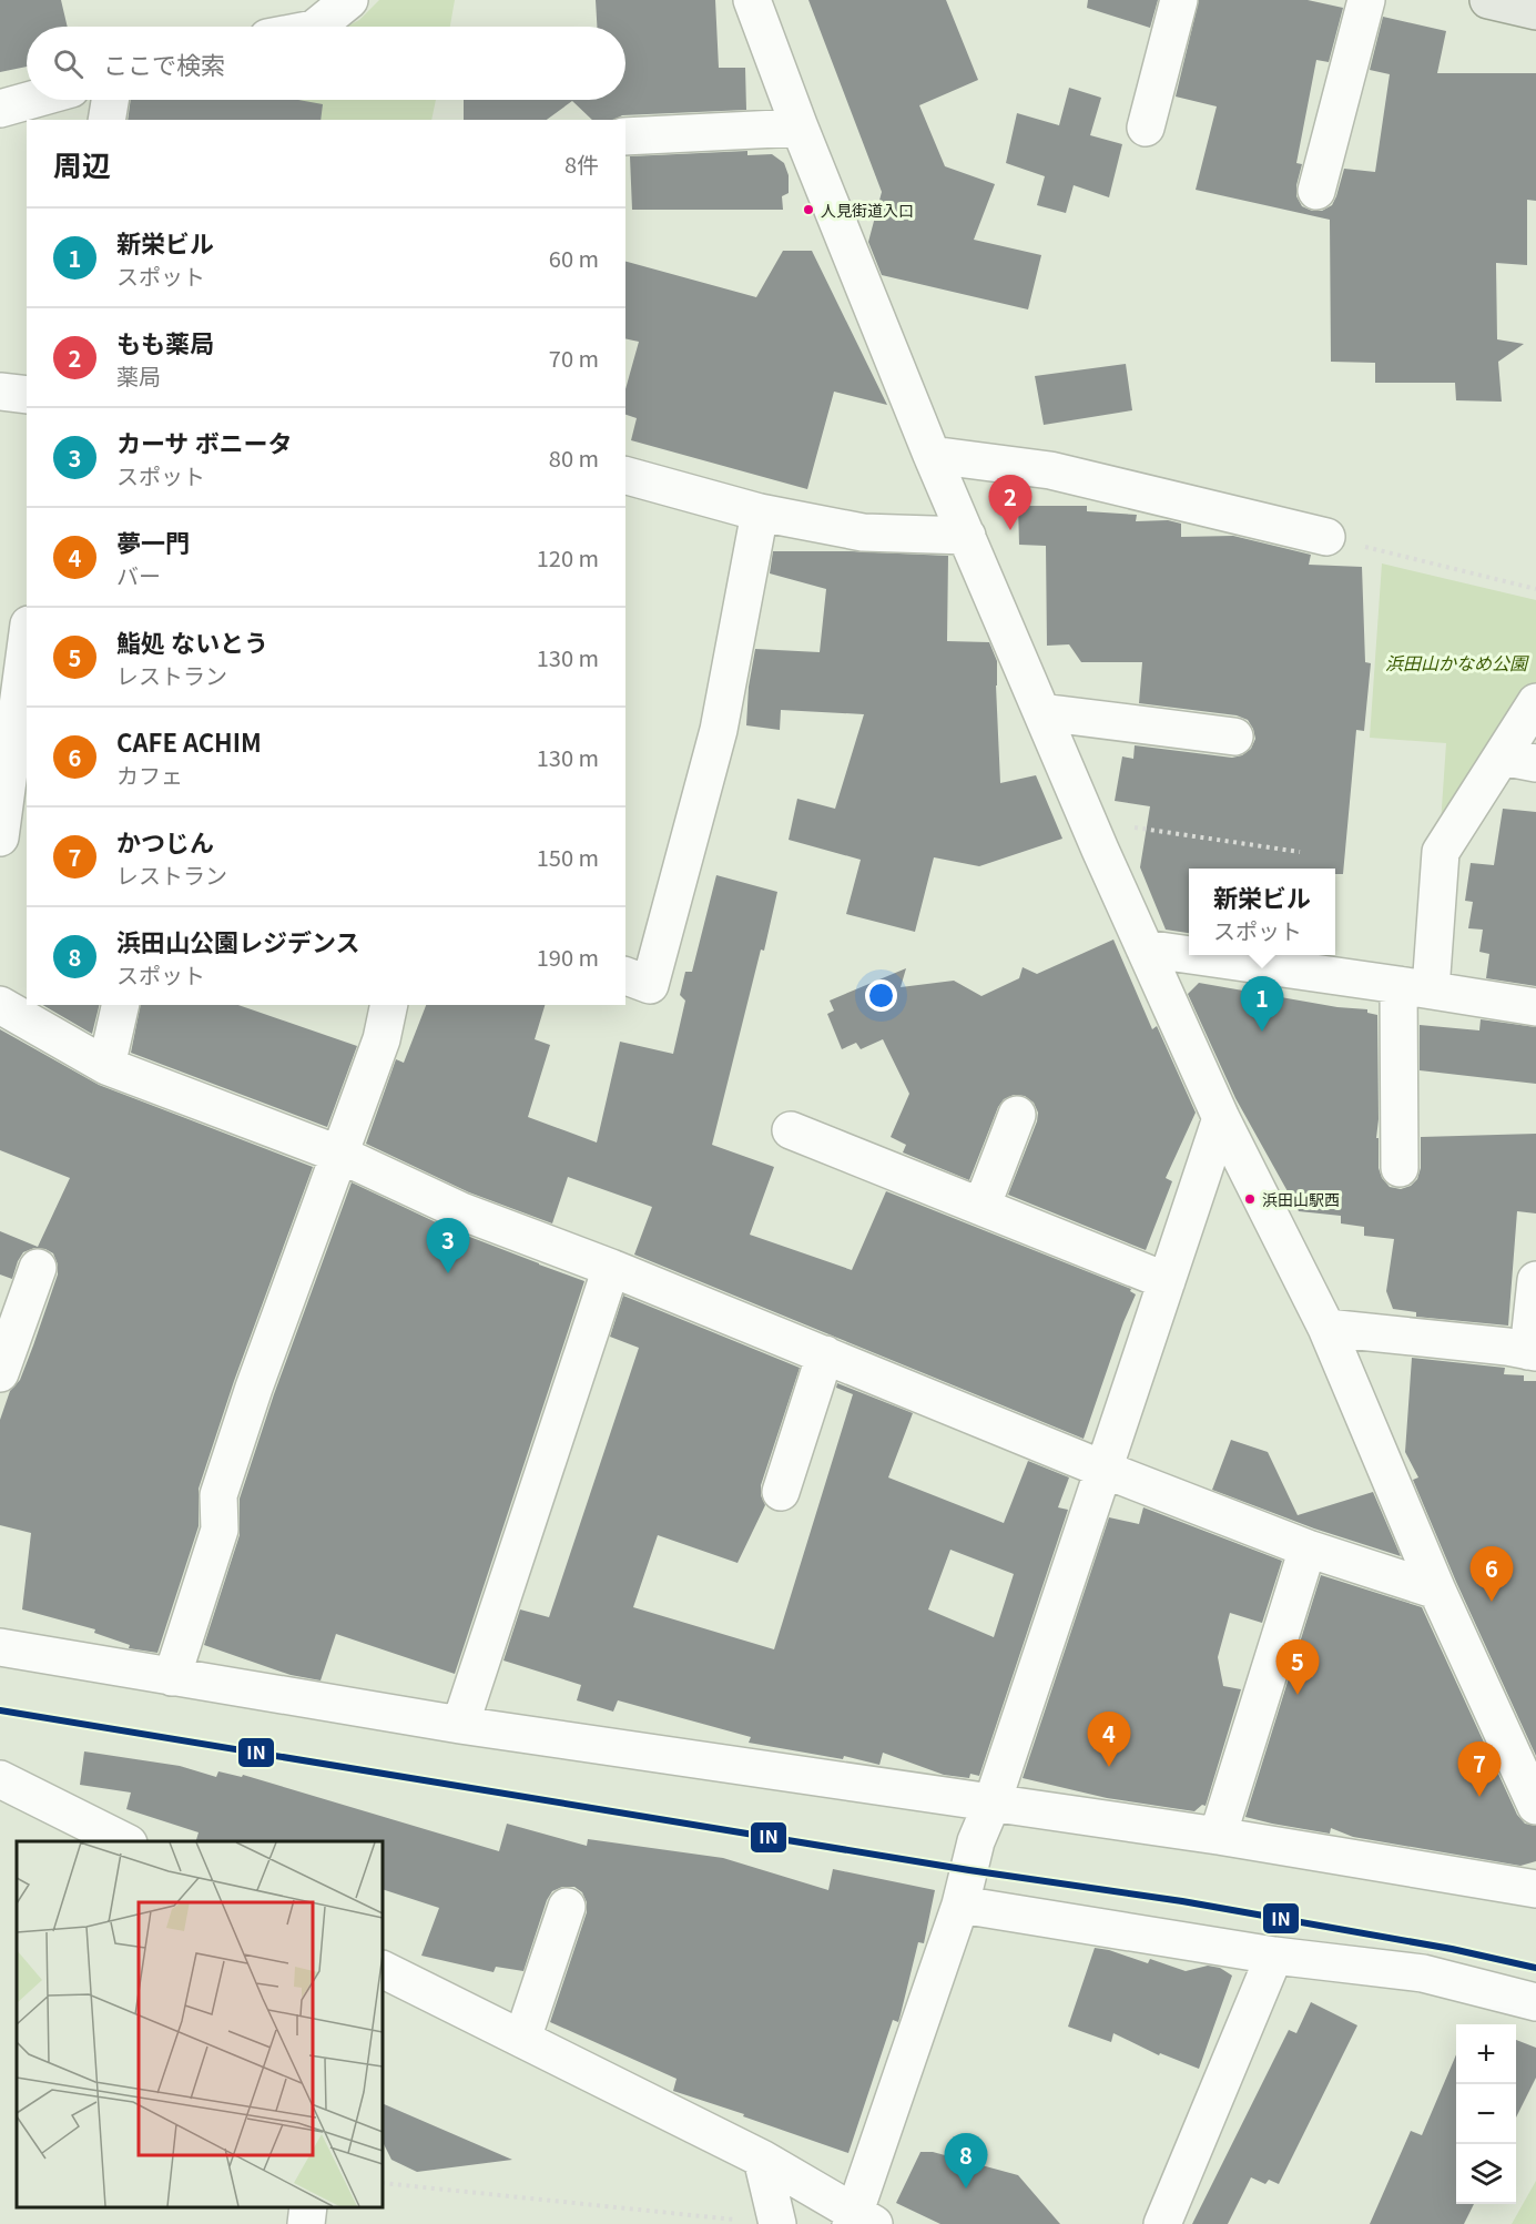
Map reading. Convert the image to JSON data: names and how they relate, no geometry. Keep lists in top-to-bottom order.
{
  "parks": ["浜田山かなめ公園"],
  "places": ["人見街道入口", "浜田山駅西"],
  "lines": ["transit line IN"],
  "page": {
    "search": "ここで検索",
    "heading": ["周辺", "8件"],
    "list": [
      {
        "mark": "1",
        "name": "新栄ビル",
        "note": "スポット",
        "value": "60 m"
      },
      {
        "mark": "2",
        "name": "もも薬局",
        "note": "薬局",
        "value": "70 m"
      },
      {
        "mark": "3",
        "name": "カーサ ボニータ",
        "note": "スポット",
        "value": "80 m"
      },
      {
        "mark": "4",
        "name": "夢一門",
        "note": "バー",
        "value": "120 m"
      },
      {
        "mark": "5",
        "name": "鮨処 ないとう",
        "note": "レストラン",
        "value": "130 m"
      },
      {
        "mark": "6",
        "name": "CAFE ACHIM",
        "note": "カフェ",
        "value": "130 m"
      },
      {
        "mark": "7",
        "name": "かつじん",
        "note": "レストラン",
        "value": "150 m"
      },
      {
        "mark": "8",
        "name": "浜田山公園レジデンス",
        "note": "スポット",
        "value": "190 m"
      }
    ],
    "pins": [
      "2",
      "1",
      "3",
      "6",
      "5",
      "4",
      "7",
      "8"
    ],
    "popup": ["新栄ビル", "スポット"],
    "map_buttons": ["+", "−"]
  }
}
